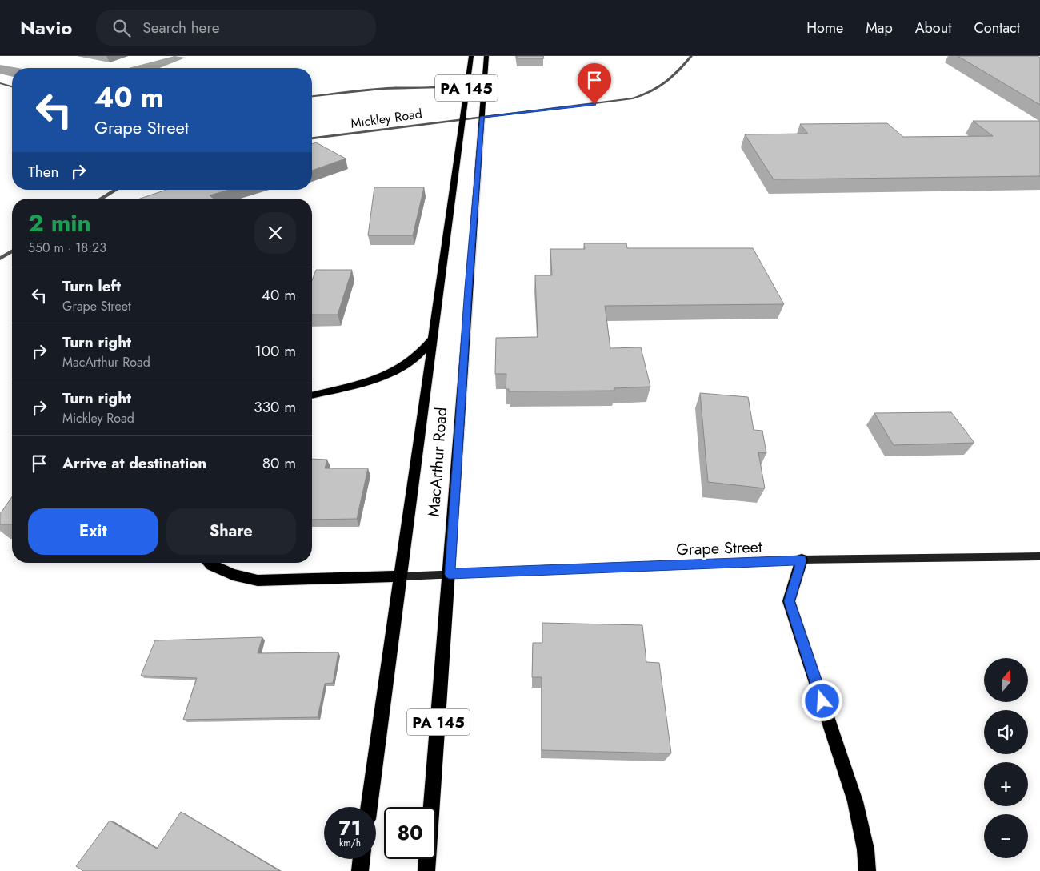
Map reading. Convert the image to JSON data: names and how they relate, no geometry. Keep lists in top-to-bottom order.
{
  "streets": {
    "highway": ["PA 145", "MacArthur Road"],
    "main road": ["Grape Street"],
    "street": ["Mickley Road"]
  },
  "crossings": [
    ["Mickley Road", "MacArthur Road"],
    ["MacArthur Road", "Grape Street"]
  ],
  "north": "top",
  "page": {
    "header": "Navio",
    "search": "Search here",
    "nav": [
      "Home",
      "Map",
      "About",
      "Contact"
    ],
    "turn": ["40 m", "Grape Street"],
    "then": "Then",
    "heading": ["2 min", "550 m · 18:23"],
    "list": [
      {
        "name": "Turn left",
        "note": "Grape Street",
        "value": "40 m"
      },
      {
        "name": "Turn right",
        "note": "MacArthur Road",
        "value": "100 m"
      },
      {
        "name": "Turn right",
        "note": "Mickley Road",
        "value": "330 m"
      },
      {
        "name": "Arrive at destination",
        "value": "80 m"
      }
    ],
    "buttons": ["Exit", "Share"],
    "map_buttons": ["+", "−"],
    "speed": "71 km/h",
    "limit": "80"
  }
}
